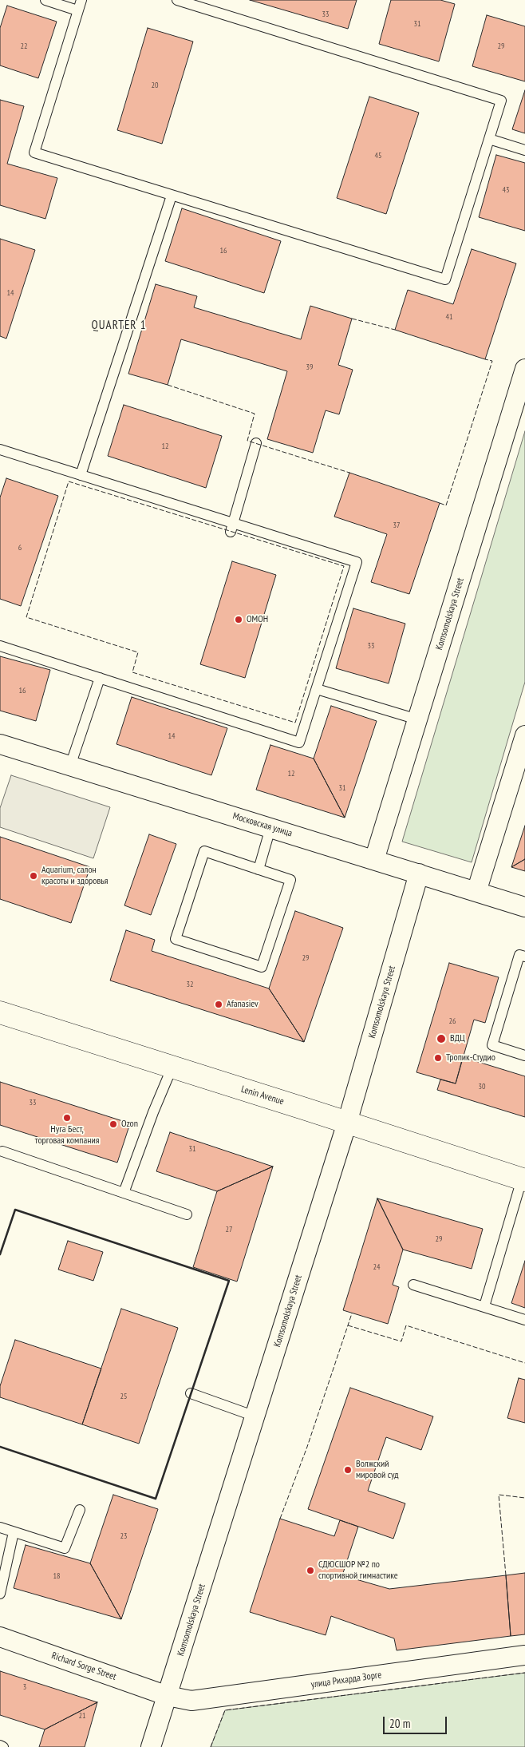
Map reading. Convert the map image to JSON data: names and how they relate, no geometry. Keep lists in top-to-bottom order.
{
  "streets": {
    "main road": ["Lenin Avenue"],
    "street": [
      "Komsomolskaya Street",
      "Московская улица",
      "Richard Sorge Street",
      "улица Рихарда Зорге"
    ]
  },
  "crossings": [
    ["Komsomolskaya Street", "Московская улица"],
    ["Komsomolskaya Street", "Lenin Avenue"],
    ["Komsomolskaya Street", "Richard Sorge Street"],
    ["Komsomolskaya Street", "улица Рихарда Зорге"],
    ["Richard Sorge Street", "улица Рихарда Зорге"]
  ],
  "districts": ["QUARTER 1"],
  "places": [
    "ОМОН",
    "Aquarium, салон красоты и здоровья",
    "Afanasiev",
    "ВДЦ",
    "Тропик-Студио",
    "Нуга Бест, торговая компания",
    "Ozon",
    "Волжский мировой суд",
    "СДЮСШОР №2 по спортивной гимнастике"
  ],
  "house_numbers": [
    "33",
    "31",
    "22",
    "29",
    "20",
    "45",
    "43",
    "16",
    "14",
    "41",
    "39",
    "12",
    "37",
    "6",
    "33",
    "16",
    "14",
    "12",
    "31",
    "29",
    "32",
    "26",
    "30",
    "33",
    "31",
    "27",
    "29",
    "24",
    "25",
    "23",
    "18",
    "3",
    "21"
  ],
  "scale_bar": "20 m"
}
